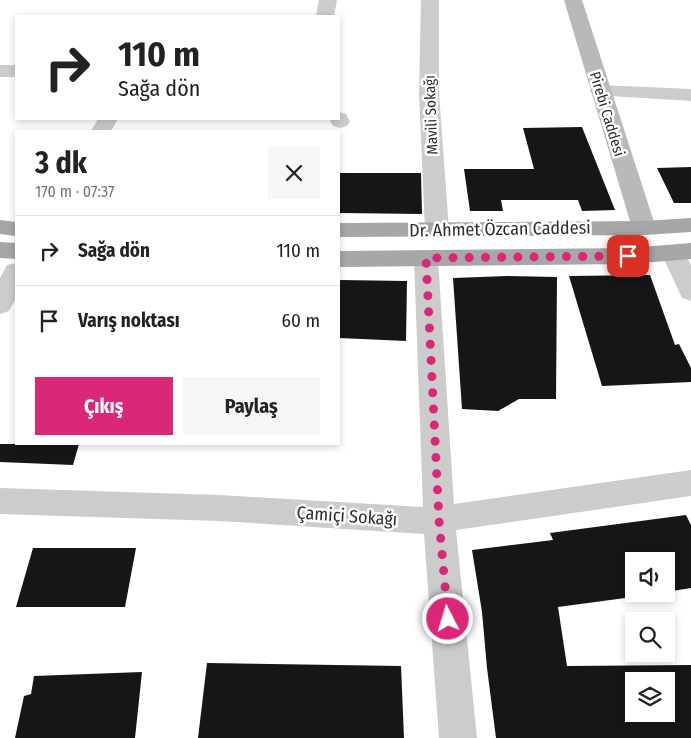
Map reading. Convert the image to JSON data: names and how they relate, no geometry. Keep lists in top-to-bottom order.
{
  "streets": {
    "main road": ["Dr. Ahmet Özcan Caddesi"],
    "street": ["Pirebi Caddesi", "Mavili Sokağı", "Çamiçi Sokağı"]
  },
  "crossings": [
    ["Pirebi Caddesi", "Dr. Ahmet Özcan Caddesi"],
    ["Mavili Sokağı", "Dr. Ahmet Özcan Caddesi"]
  ],
  "page": {
    "turn": ["110 m", "Sağa dön"],
    "heading": ["3 dk", "170 m · 07:37"],
    "list": [
      {
        "name": "Sağa dön",
        "value": "110 m"
      },
      {
        "name": "Varış noktası",
        "value": "60 m"
      }
    ],
    "buttons": ["Çıkış", "Paylaş"]
  }
}
